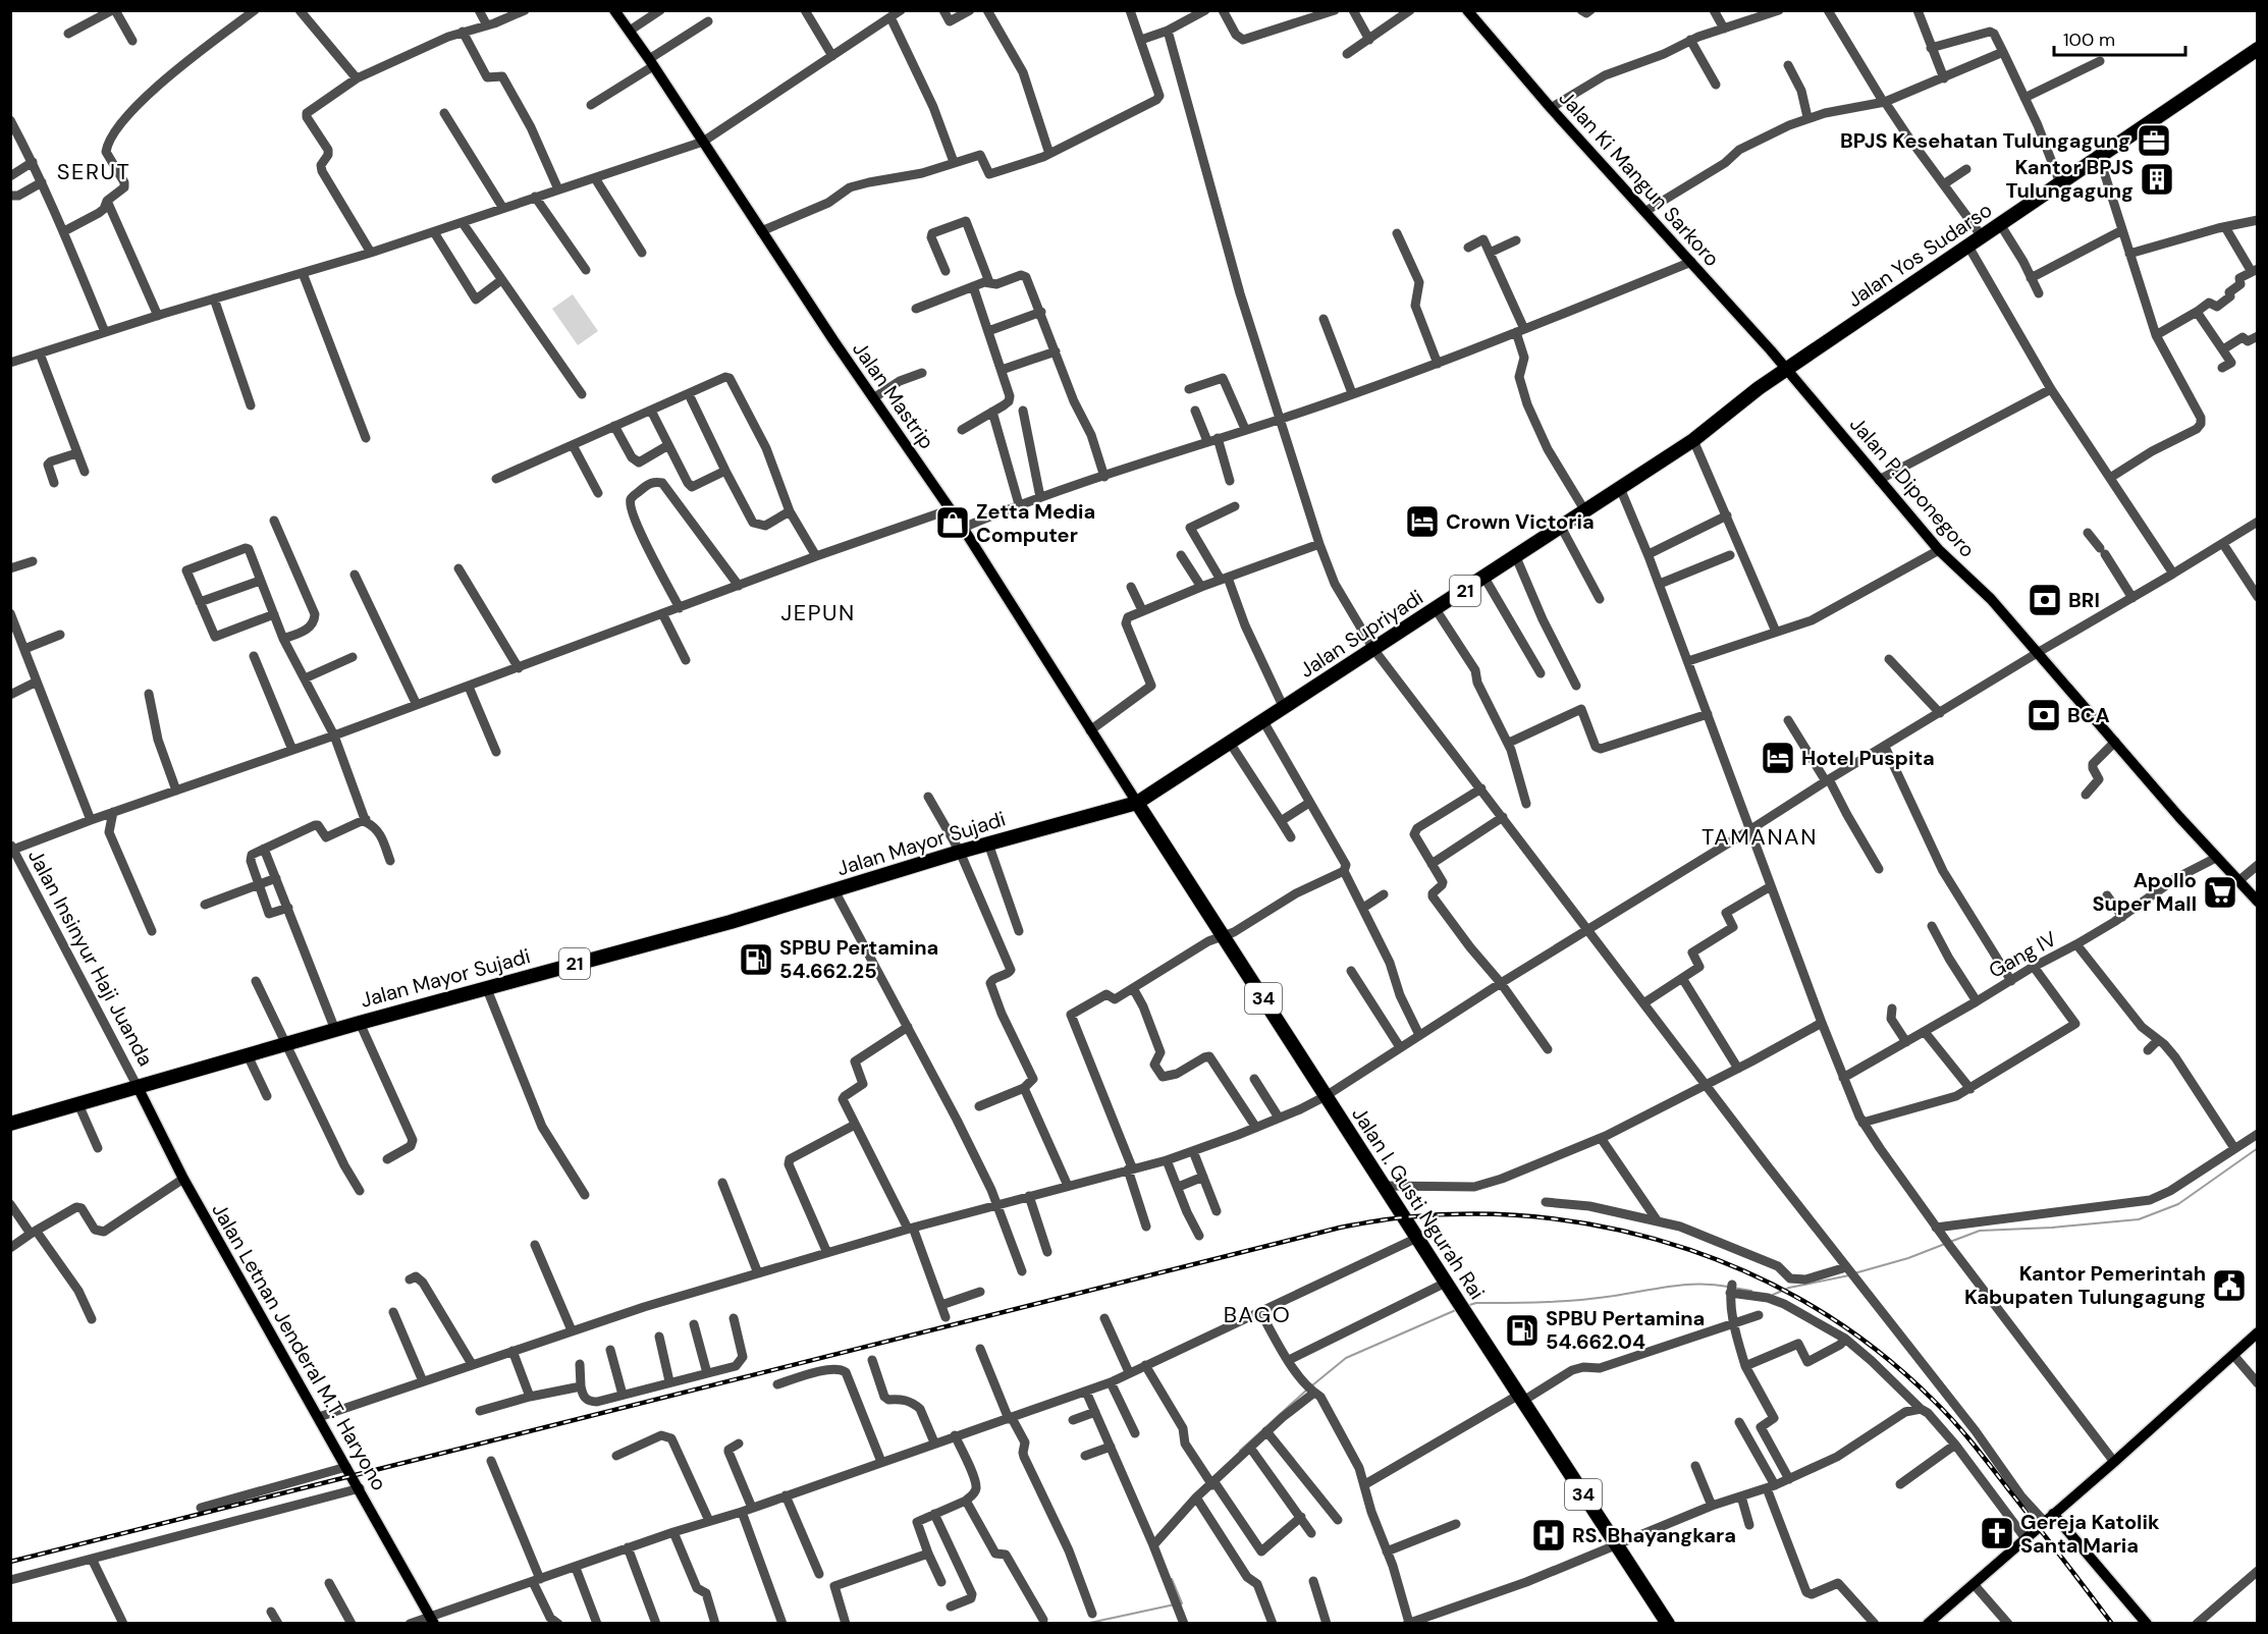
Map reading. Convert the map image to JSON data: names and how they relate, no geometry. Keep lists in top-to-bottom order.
{
  "streets": {
    "highway": [
      "Jalan Yos Sudarso",
      "21",
      "Jalan Supriyadi",
      "Jalan Mayor Sujadi",
      "34",
      "Jalan I. Gusti Ngurah Rai"
    ],
    "main road": [
      "Jalan Ki Mangun Sarkoro",
      "Jalan Mastrip",
      "Jalan P.Diponegoro",
      "Jalan Letnan Jenderal M.T. Haryono"
    ],
    "street": ["Gang IV", "Jalan Insinyur Haji Juanda"]
  },
  "crossings": [
    ["Jalan Ki Mangun Sarkoro", "Jalan Yos Sudarso"],
    ["Jalan Ki Mangun Sarkoro", "Jalan P.Diponegoro"],
    ["Jalan Ki Mangun Sarkoro", "Jalan Supriyadi"],
    ["Jalan Yos Sudarso", "Jalan P.Diponegoro"],
    ["Jalan Yos Sudarso", "Jalan Supriyadi"],
    ["Jalan Mastrip", "Jalan Supriyadi"],
    ["Jalan Mastrip", "Jalan Mayor Sujadi"],
    ["Jalan Mastrip", "Jalan I. Gusti Ngurah Rai"],
    ["Jalan P.Diponegoro", "Jalan Supriyadi"],
    ["Jalan P.Diponegoro", "Gang IV"],
    ["Jalan Supriyadi", "Jalan Mayor Sujadi"],
    ["Jalan Supriyadi", "Jalan I. Gusti Ngurah Rai"],
    ["Jalan Mayor Sujadi", "Jalan Insinyur Haji Juanda"],
    ["Jalan Mayor Sujadi", "Jalan I. Gusti Ngurah Rai"],
    ["Jalan Mayor Sujadi", "Jalan Letnan Jenderal M.T. Haryono"],
    ["Jalan Insinyur Haji Juanda", "Jalan Letnan Jenderal M.T. Haryono"]
  ],
  "districts": [
    "SERUT",
    "JEPUN",
    "TAMANAN",
    "BAGO"
  ],
  "places": {
    "office": ["BPJS Kesehatan Tulungagung"],
    "building": ["Kantor BPJS Tulungagung"],
    "hotel": ["Crown Victoria", "Hotel Puspita"],
    "shop": ["Zetta Media Computer"],
    "bank": ["BRI", "BCA"],
    "supermarket": ["Apollo Super Mall"],
    "fuel station": ["SPBU Pertamina 54.662.25", "SPBU Pertamina 54.662.04"],
    "public building": ["Kantor Pemerintah Kabupaten Tulungagung"],
    "church": ["Gereja Katolik Santa Maria"],
    "hospital": ["RS. Bhayangkara"]
  },
  "scale_bar": "100 m"
}
